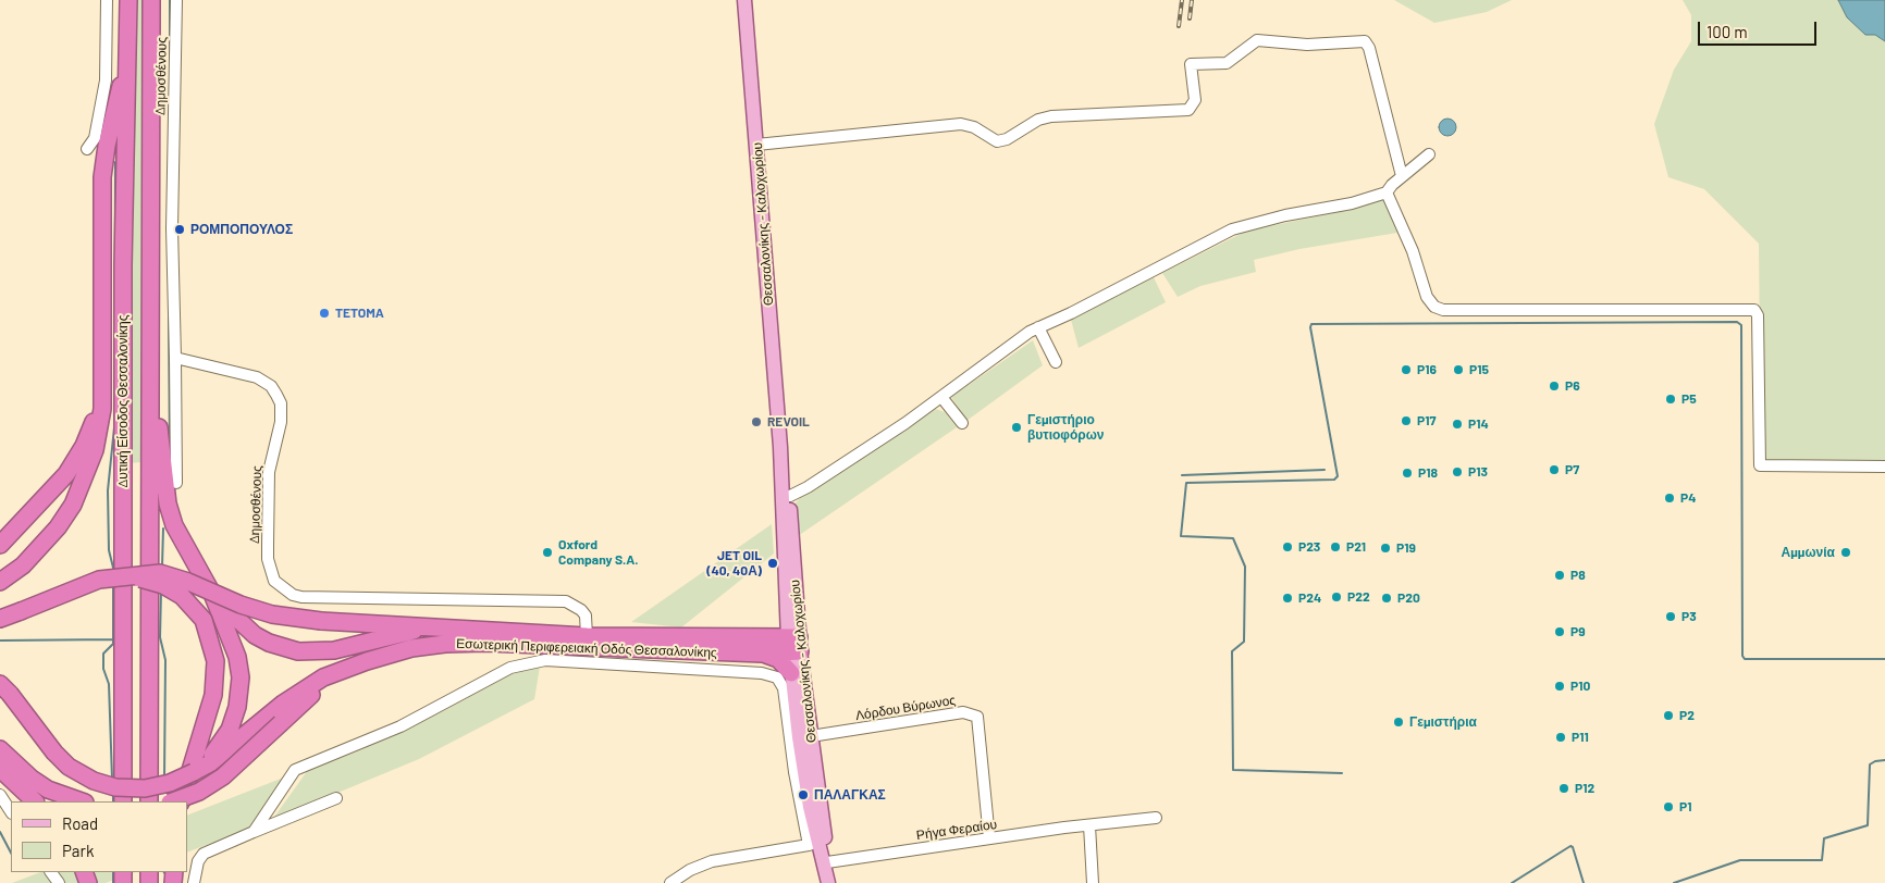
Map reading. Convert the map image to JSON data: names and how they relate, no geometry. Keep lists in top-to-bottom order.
{
  "streets": {
    "highway": ["Δυτική Είσοδος Θεσσαλονίκης", "Εσωτερική Περιφερειακή Οδός Θεσσαλονίκης"],
    "main road": ["Θεσσαλονίκης - Καλοχωρίου"],
    "street": ["Δημοσθένους", "Λόρδου Βύρωνος", "Ρήγα Φεραίου"]
  },
  "crossings": [
    ["Δημοσθένους", "Εσωτερική Περιφερειακή Οδός Θεσσαλονίκης"],
    ["Θεσσαλονίκης - Καλοχωρίου", "Εσωτερική Περιφερειακή Οδός Θεσσαλονίκης"],
    ["Θεσσαλονίκης - Καλοχωρίου", "Λόρδου Βύρωνος"],
    ["Λόρδου Βύρωνος", "Ρήγα Φεραίου"]
  ],
  "places": [
    "ΡΟΜΠΟΠΟΥΛΟΣ",
    "TETOMA",
    "P16",
    "P15",
    "P6",
    "P5",
    "P17",
    "REVOIL",
    "P14",
    "Γεμιστήριο βυτιοφόρων",
    "P7",
    "P13",
    "P18",
    "P4",
    "P23",
    "P21",
    "P19",
    "Oxford Company S.A.",
    "Αμμωνία",
    "JET OIL (40, 40Α)",
    "P8",
    "P22",
    "P24",
    "P20",
    "P3",
    "P9",
    "P10",
    "P2",
    "Γεμιστήρια",
    "P11",
    "P12",
    "ΠΑΛΑΓΚΑΣ",
    "P1"
  ],
  "legend": ["Road", "Park"],
  "scale_bar": "100 m"
}
